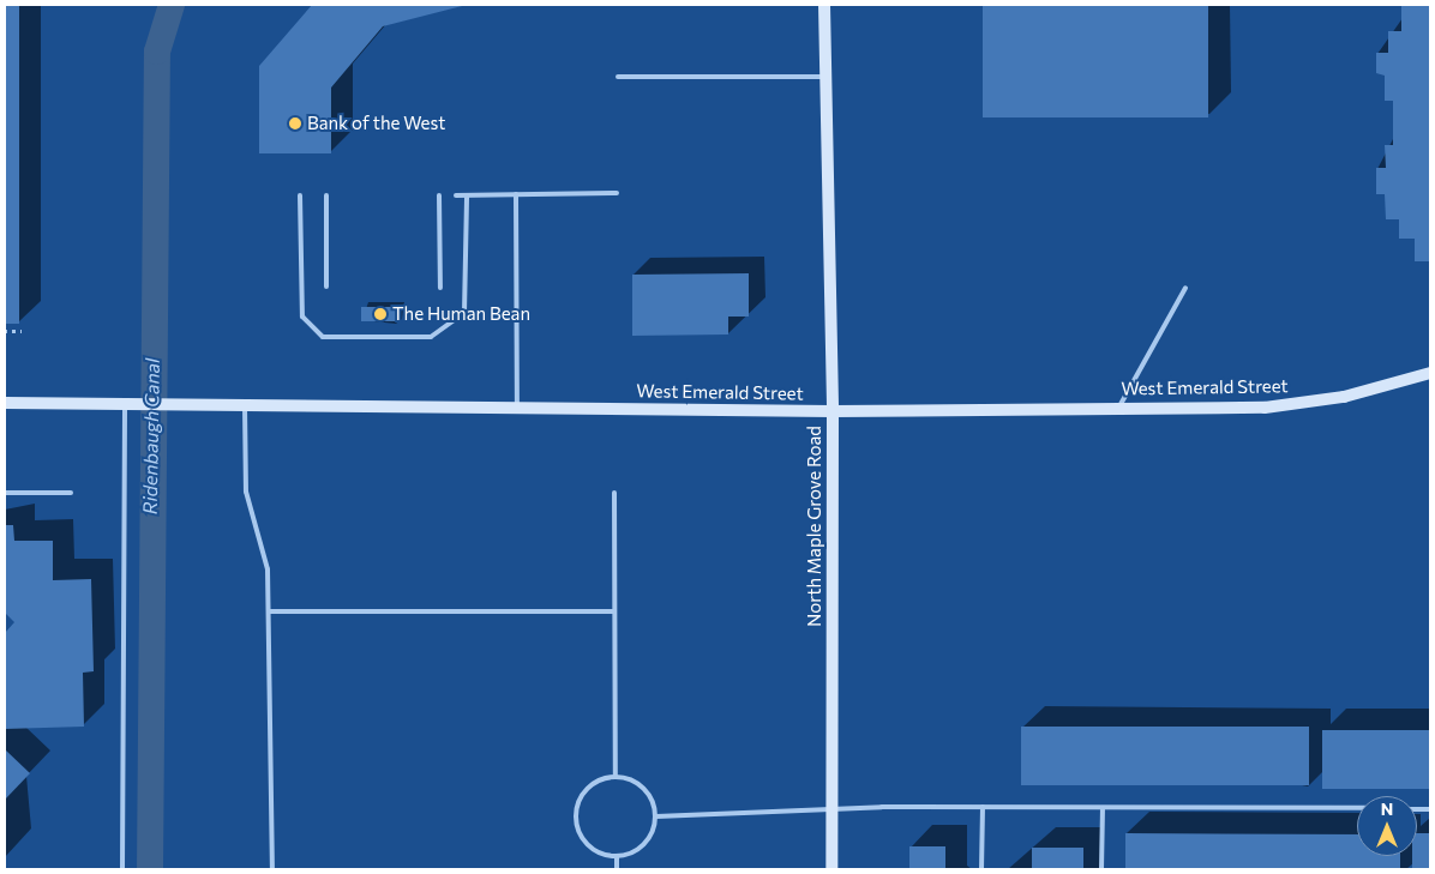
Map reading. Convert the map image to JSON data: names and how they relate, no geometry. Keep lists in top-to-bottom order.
{
  "streets": {
    "main road": ["West Emerald Street", "North Maple Grove Road"]
  },
  "crossings": [
    ["West Emerald Street", "North Maple Grove Road"]
  ],
  "water": ["Ridenbaugh Canal"],
  "places": ["Bank of the West", "The Human Bean"],
  "north": "top"
}
